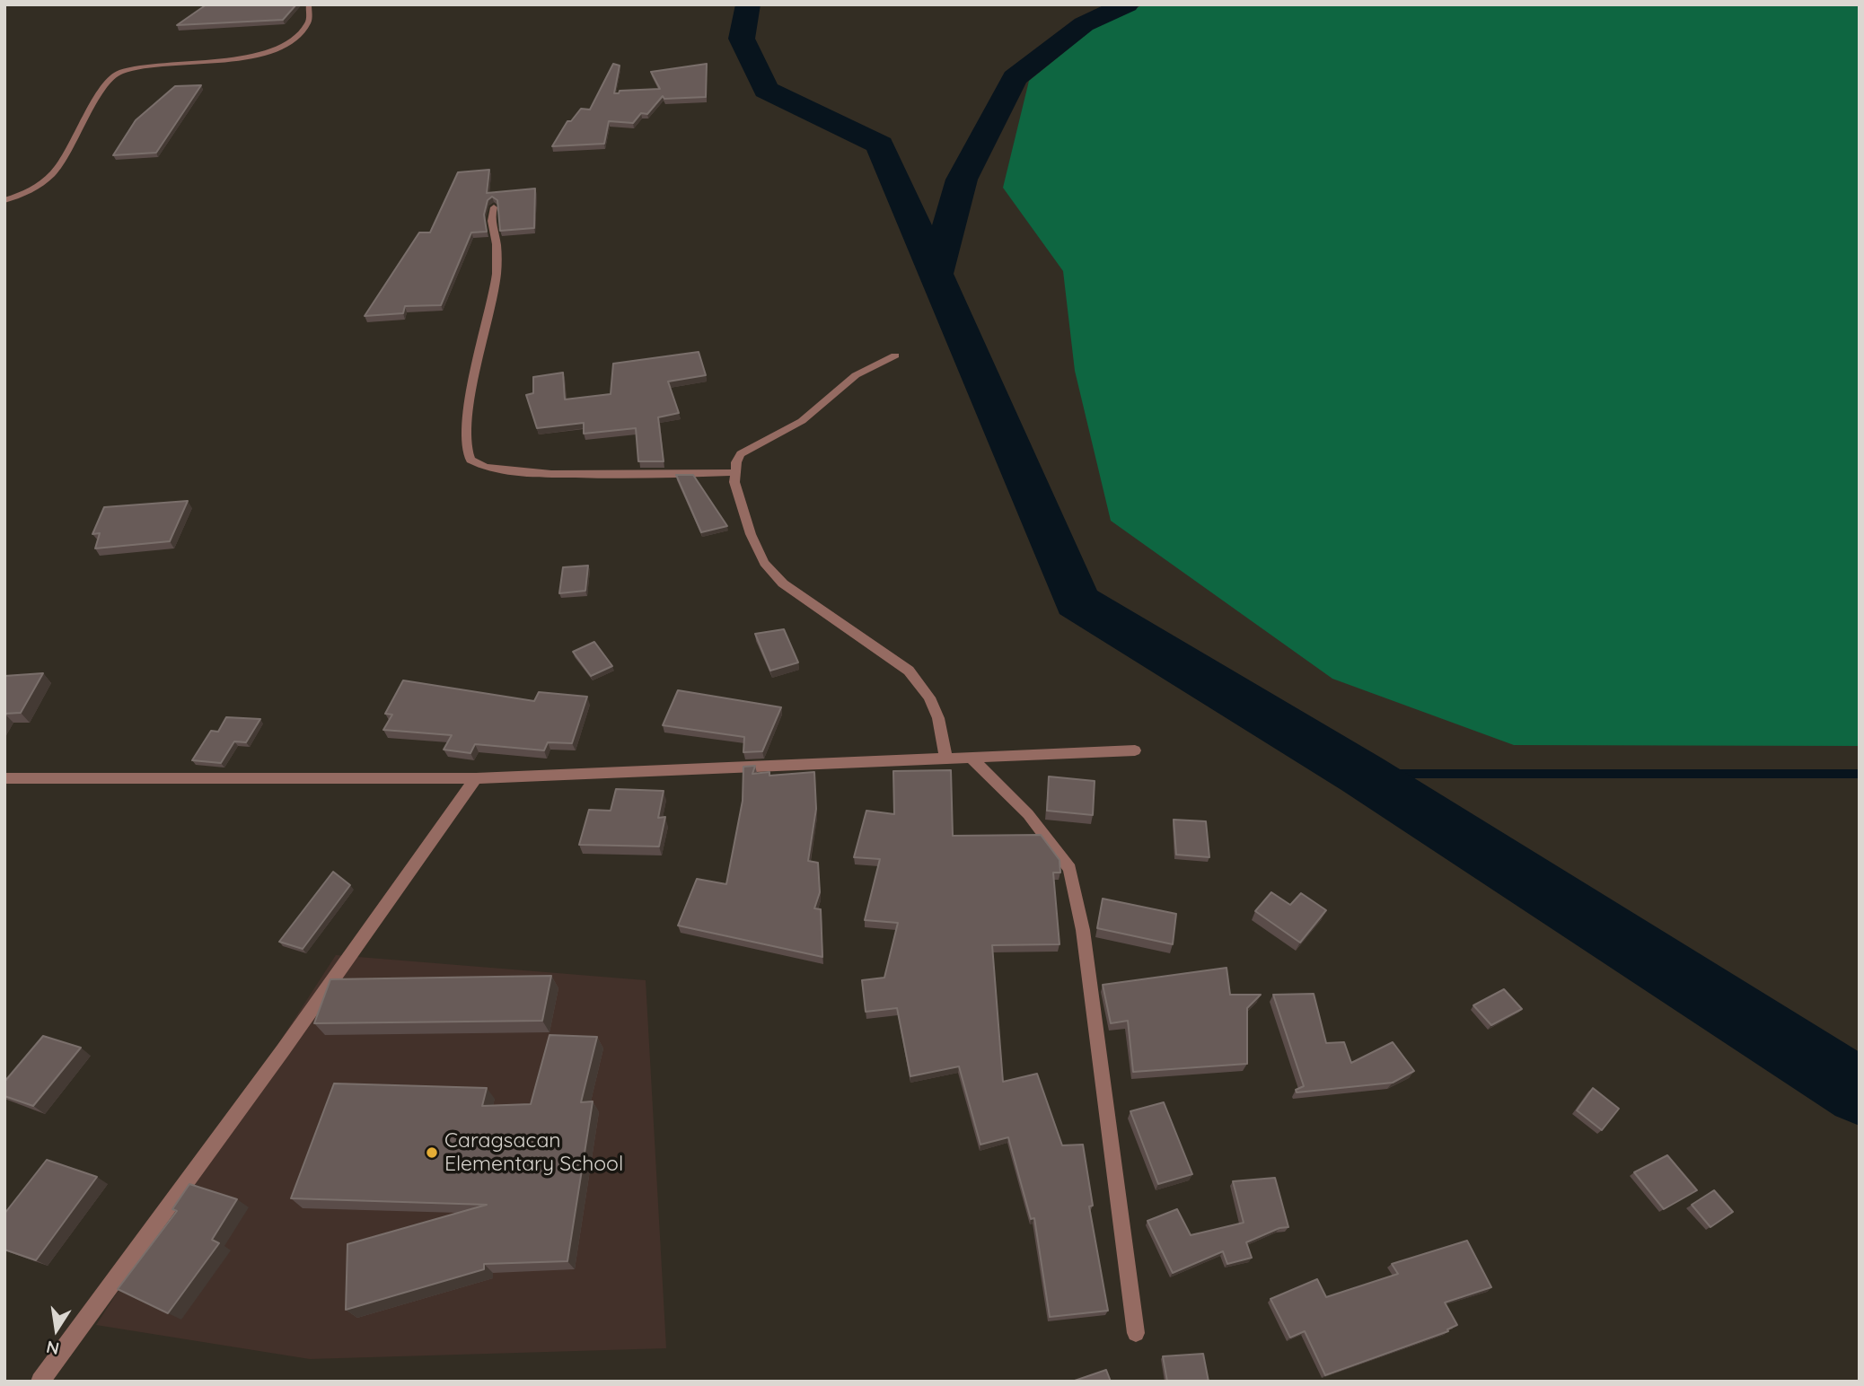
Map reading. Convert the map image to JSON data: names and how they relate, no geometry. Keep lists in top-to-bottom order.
{
  "places": ["Caragsacan Elementary School"],
  "north": "bottom"
}
